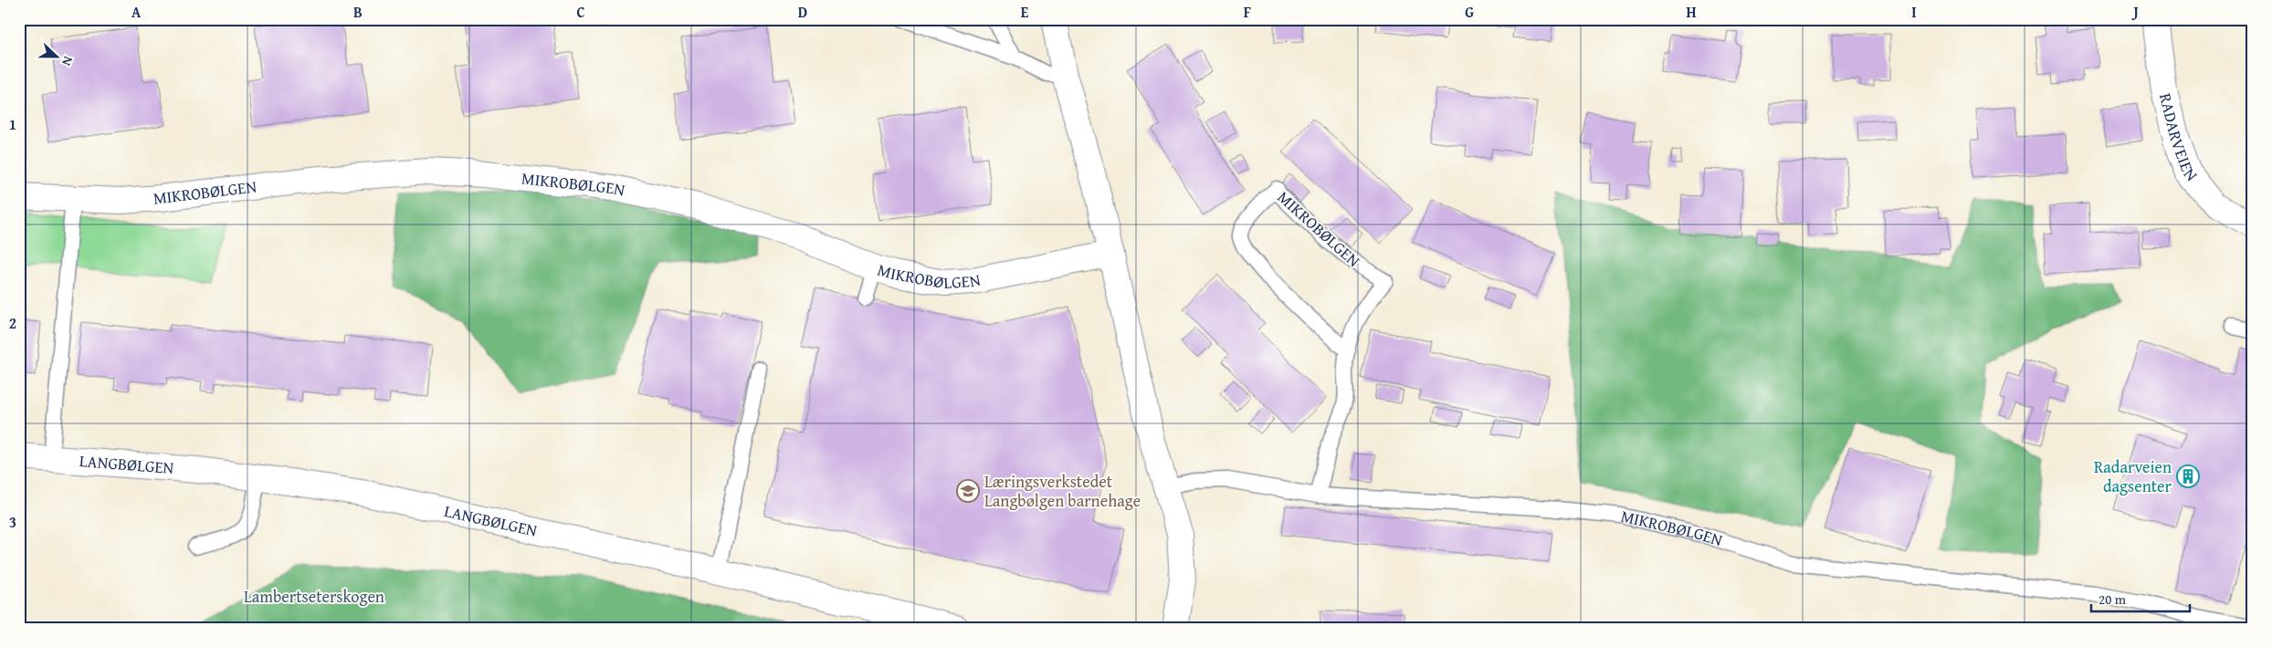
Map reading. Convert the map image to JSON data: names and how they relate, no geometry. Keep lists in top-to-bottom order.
{
  "streets": {
    "street": ["RADARVEIEN", "MIKROBØLGEN", "LANGBØLGEN"]
  },
  "parks": ["Lambertseterskogen"],
  "places": {
    "building": ["Radarveien dagsenter"],
    "school or university": ["Læringsverkstedet Langbølgen barnehage"]
  },
  "scale_bar": "20 m",
  "north": "right",
  "grid": {
    "columns": [
      "A",
      "B",
      "C",
      "D",
      "E",
      "F",
      "G",
      "H",
      "I",
      "J"
    ],
    "rows": ["1", "2", "3"]
  }
}
